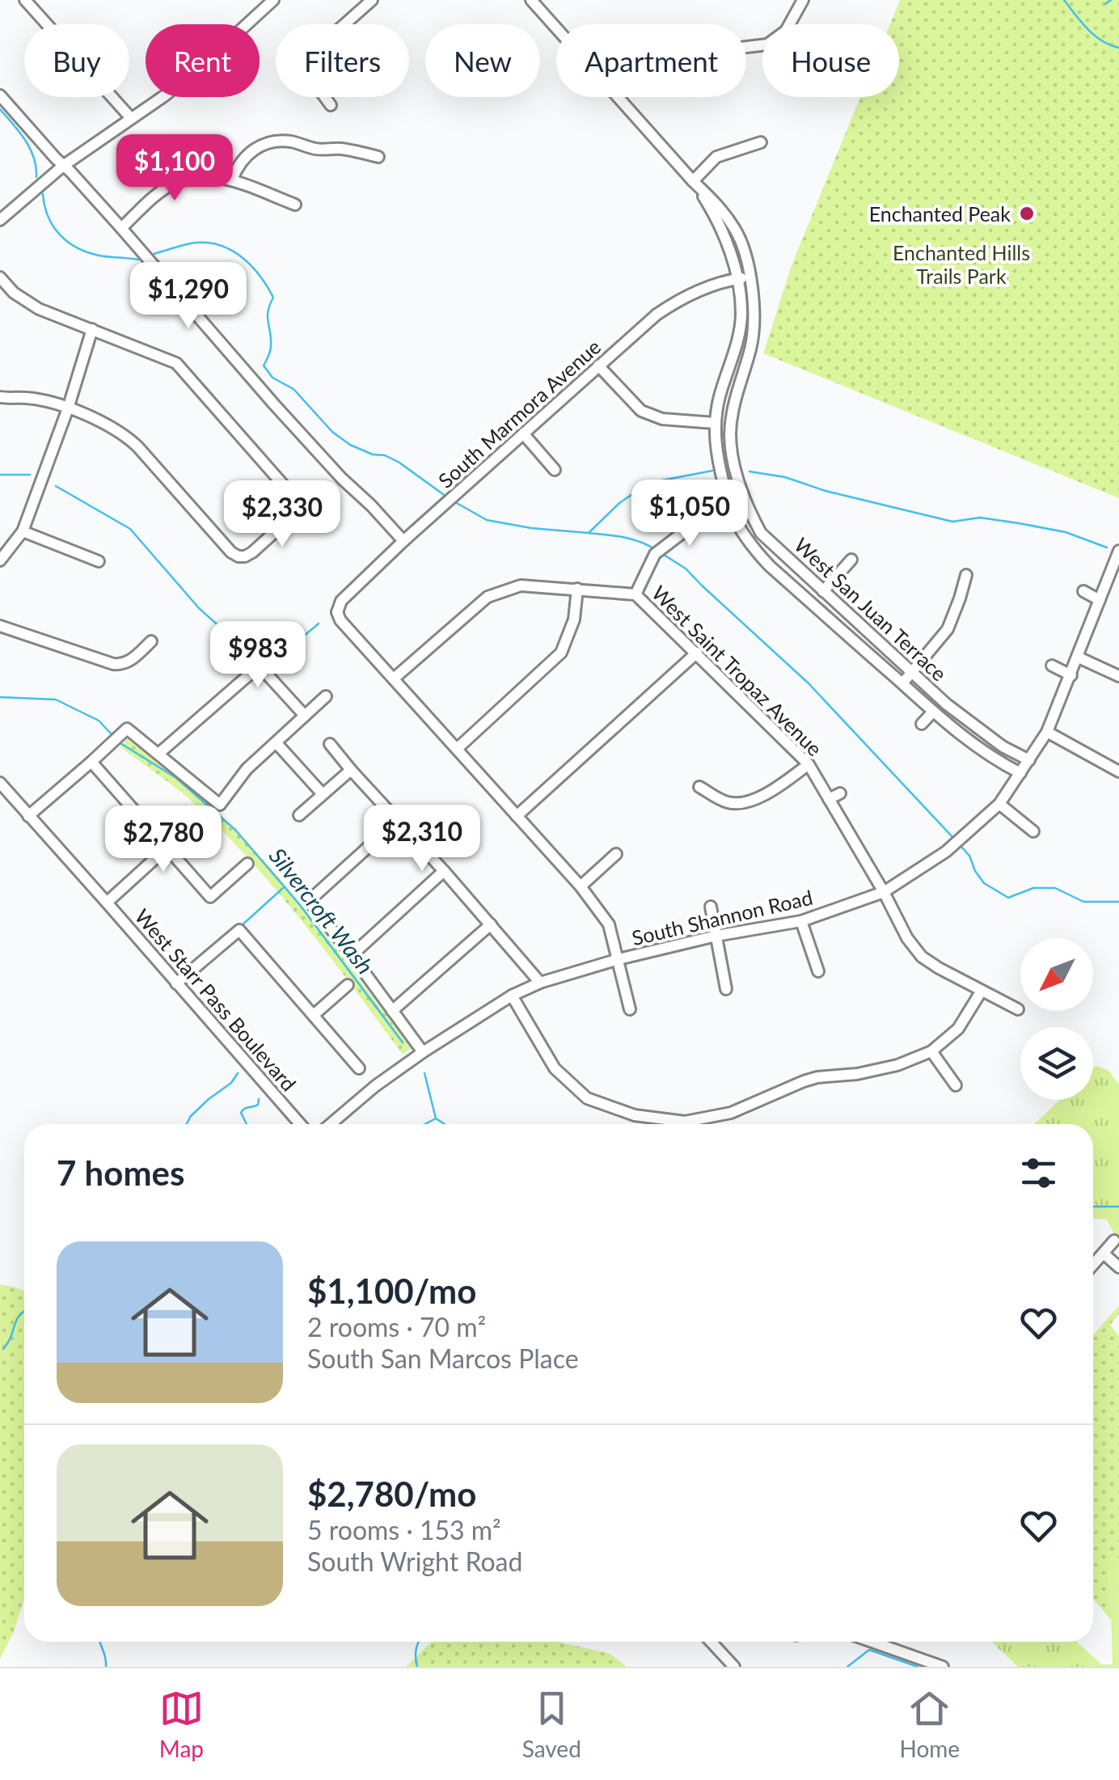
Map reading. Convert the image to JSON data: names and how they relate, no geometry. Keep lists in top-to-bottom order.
{
  "streets": {
    "street": [
      "South Marmora Avenue",
      "West San Juan Terrace",
      "West Saint Tropaz Avenue",
      "South Shannon Road",
      "West Starr Pass Boulevard"
    ]
  },
  "crossings": [
    ["South Marmora Avenue", "West San Juan Terrace"],
    ["South Marmora Avenue", "West Saint Tropaz Avenue"],
    ["West San Juan Terrace", "South Shannon Road"],
    ["West Saint Tropaz Avenue", "South Shannon Road"]
  ],
  "water": ["Silvercroft Wash"],
  "parks": ["Enchanted Hills Trails Park"],
  "places": ["Enchanted Peak"],
  "north": "bottom left",
  "page": {
    "chip": [
      "Buy",
      "Rent",
      "Filters",
      "New",
      "Apartment",
      "House"
    ],
    "price": [
      "$1,100",
      "$1,290",
      "$1,050",
      "$2,330",
      "$983",
      "$2,310",
      "$2,780"
    ],
    "heading": "7 homes",
    "list": [
      {
        "name": "$1,100/mo",
        "note": "2 rooms · 70 m² · South San Marcos Place"
      },
      {
        "name": "$2,780/mo",
        "note": "5 rooms · 153 m² · South Wright Road"
      }
    ],
    "tabs": ["Map", "Saved", "Home"]
  }
}
